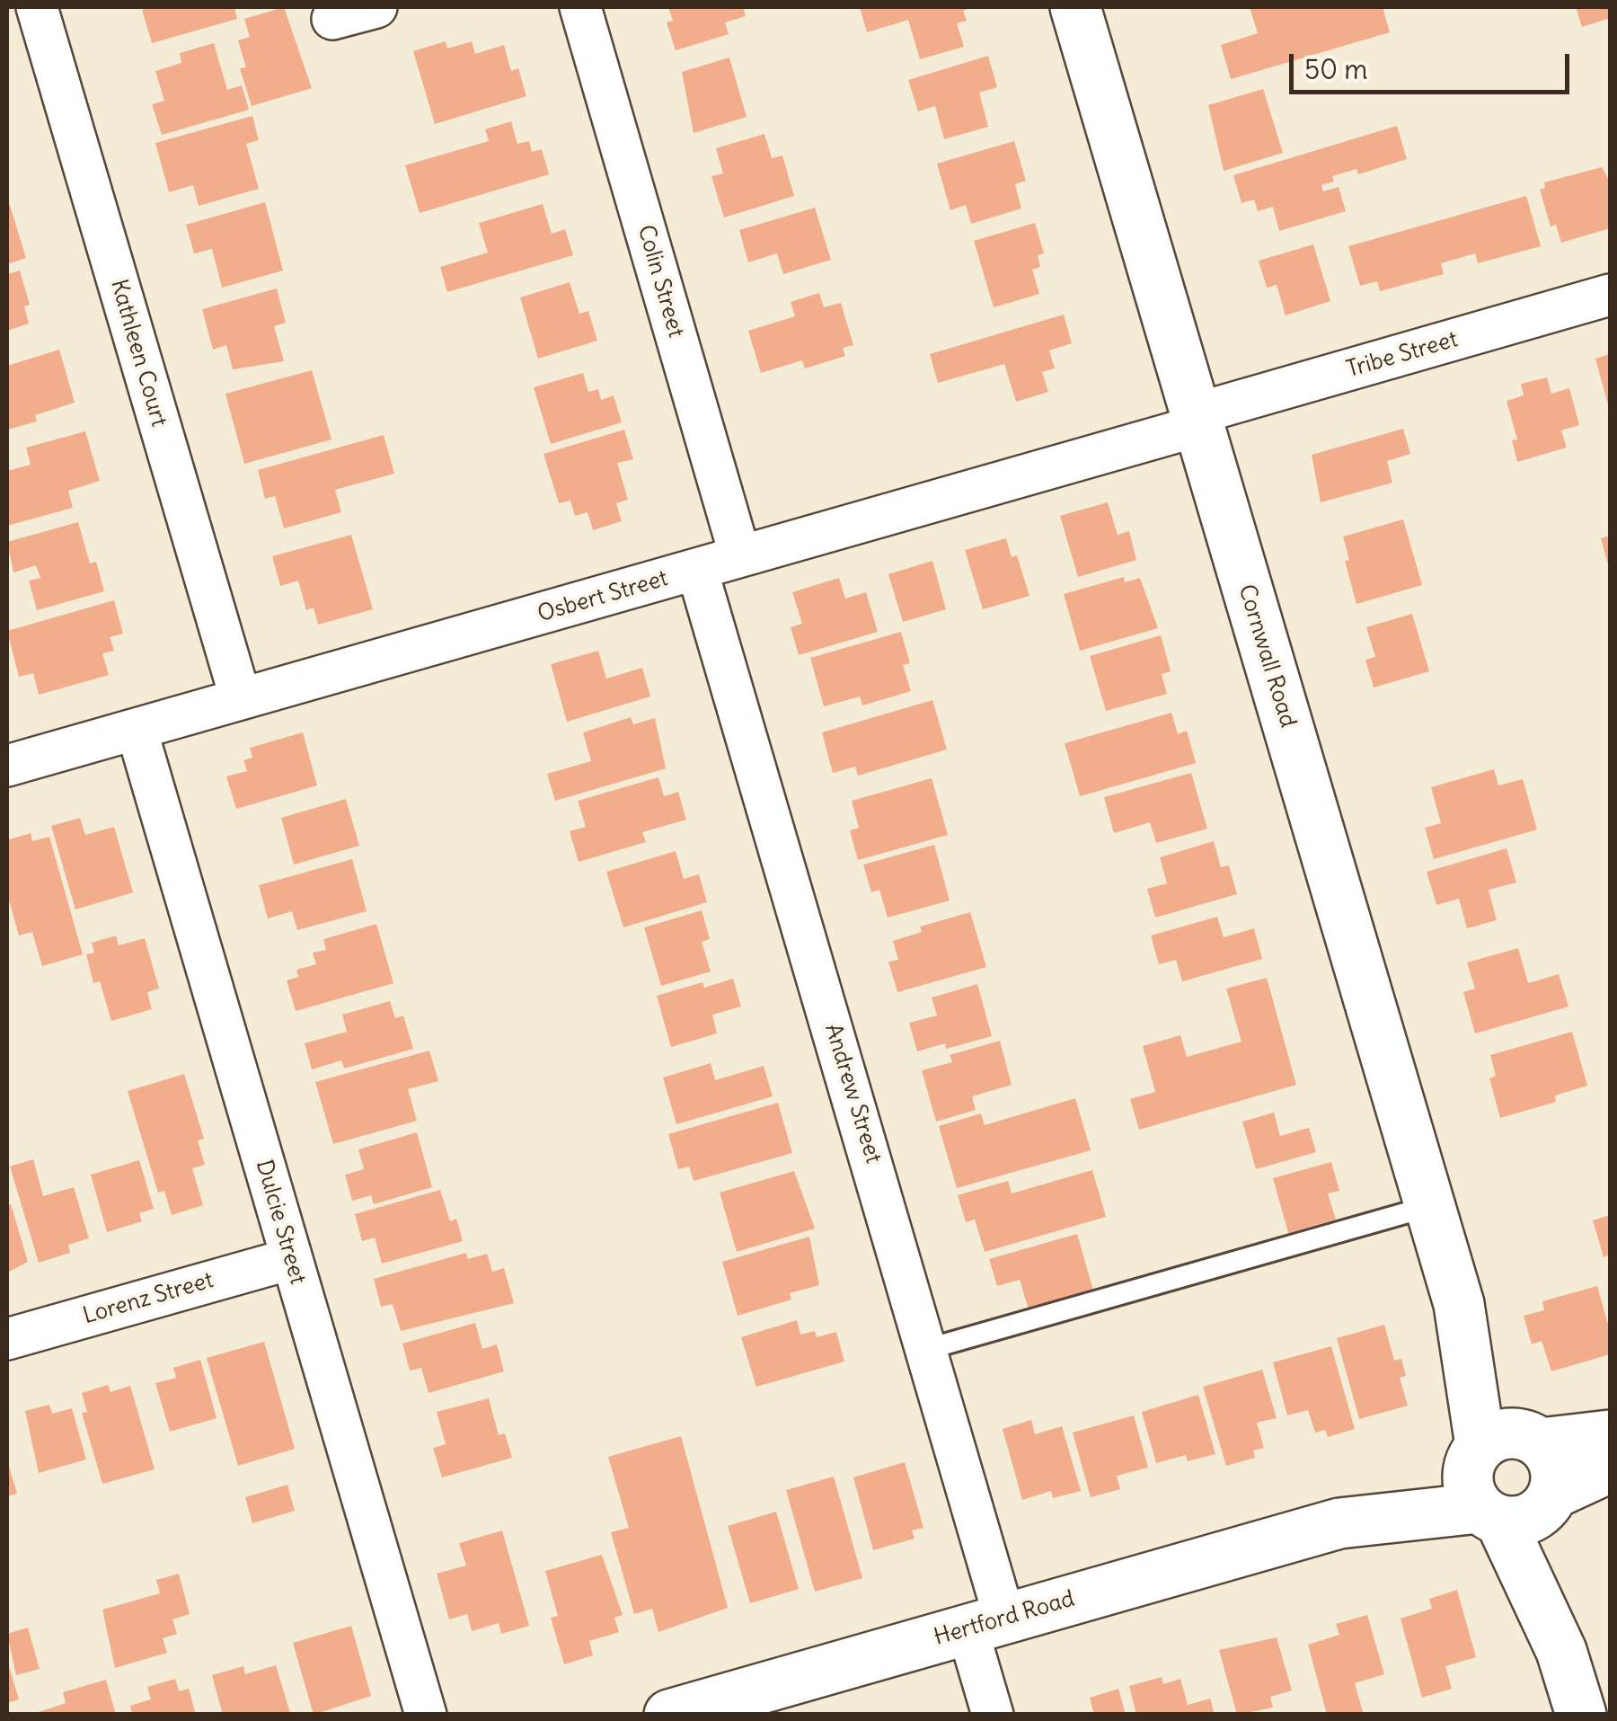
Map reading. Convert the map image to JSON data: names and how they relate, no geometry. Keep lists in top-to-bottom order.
{
  "streets": {
    "street": [
      "Colin Street",
      "Kathleen Court",
      "Tribe Street",
      "Osbert Street",
      "Cornwall Road",
      "Andrew Street",
      "Dulcie Street",
      "Lorenz Street",
      "Hertford Road"
    ]
  },
  "crossings": [
    ["Colin Street", "Osbert Street"],
    ["Kathleen Court", "Osbert Street"],
    ["Tribe Street", "Osbert Street"],
    ["Tribe Street", "Cornwall Road"],
    ["Osbert Street", "Cornwall Road"],
    ["Osbert Street", "Andrew Street"],
    ["Osbert Street", "Dulcie Street"],
    ["Cornwall Road", "Hertford Road"],
    ["Andrew Street", "Hertford Road"],
    ["Dulcie Street", "Lorenz Street"]
  ],
  "scale_bar": "50 m"
}
